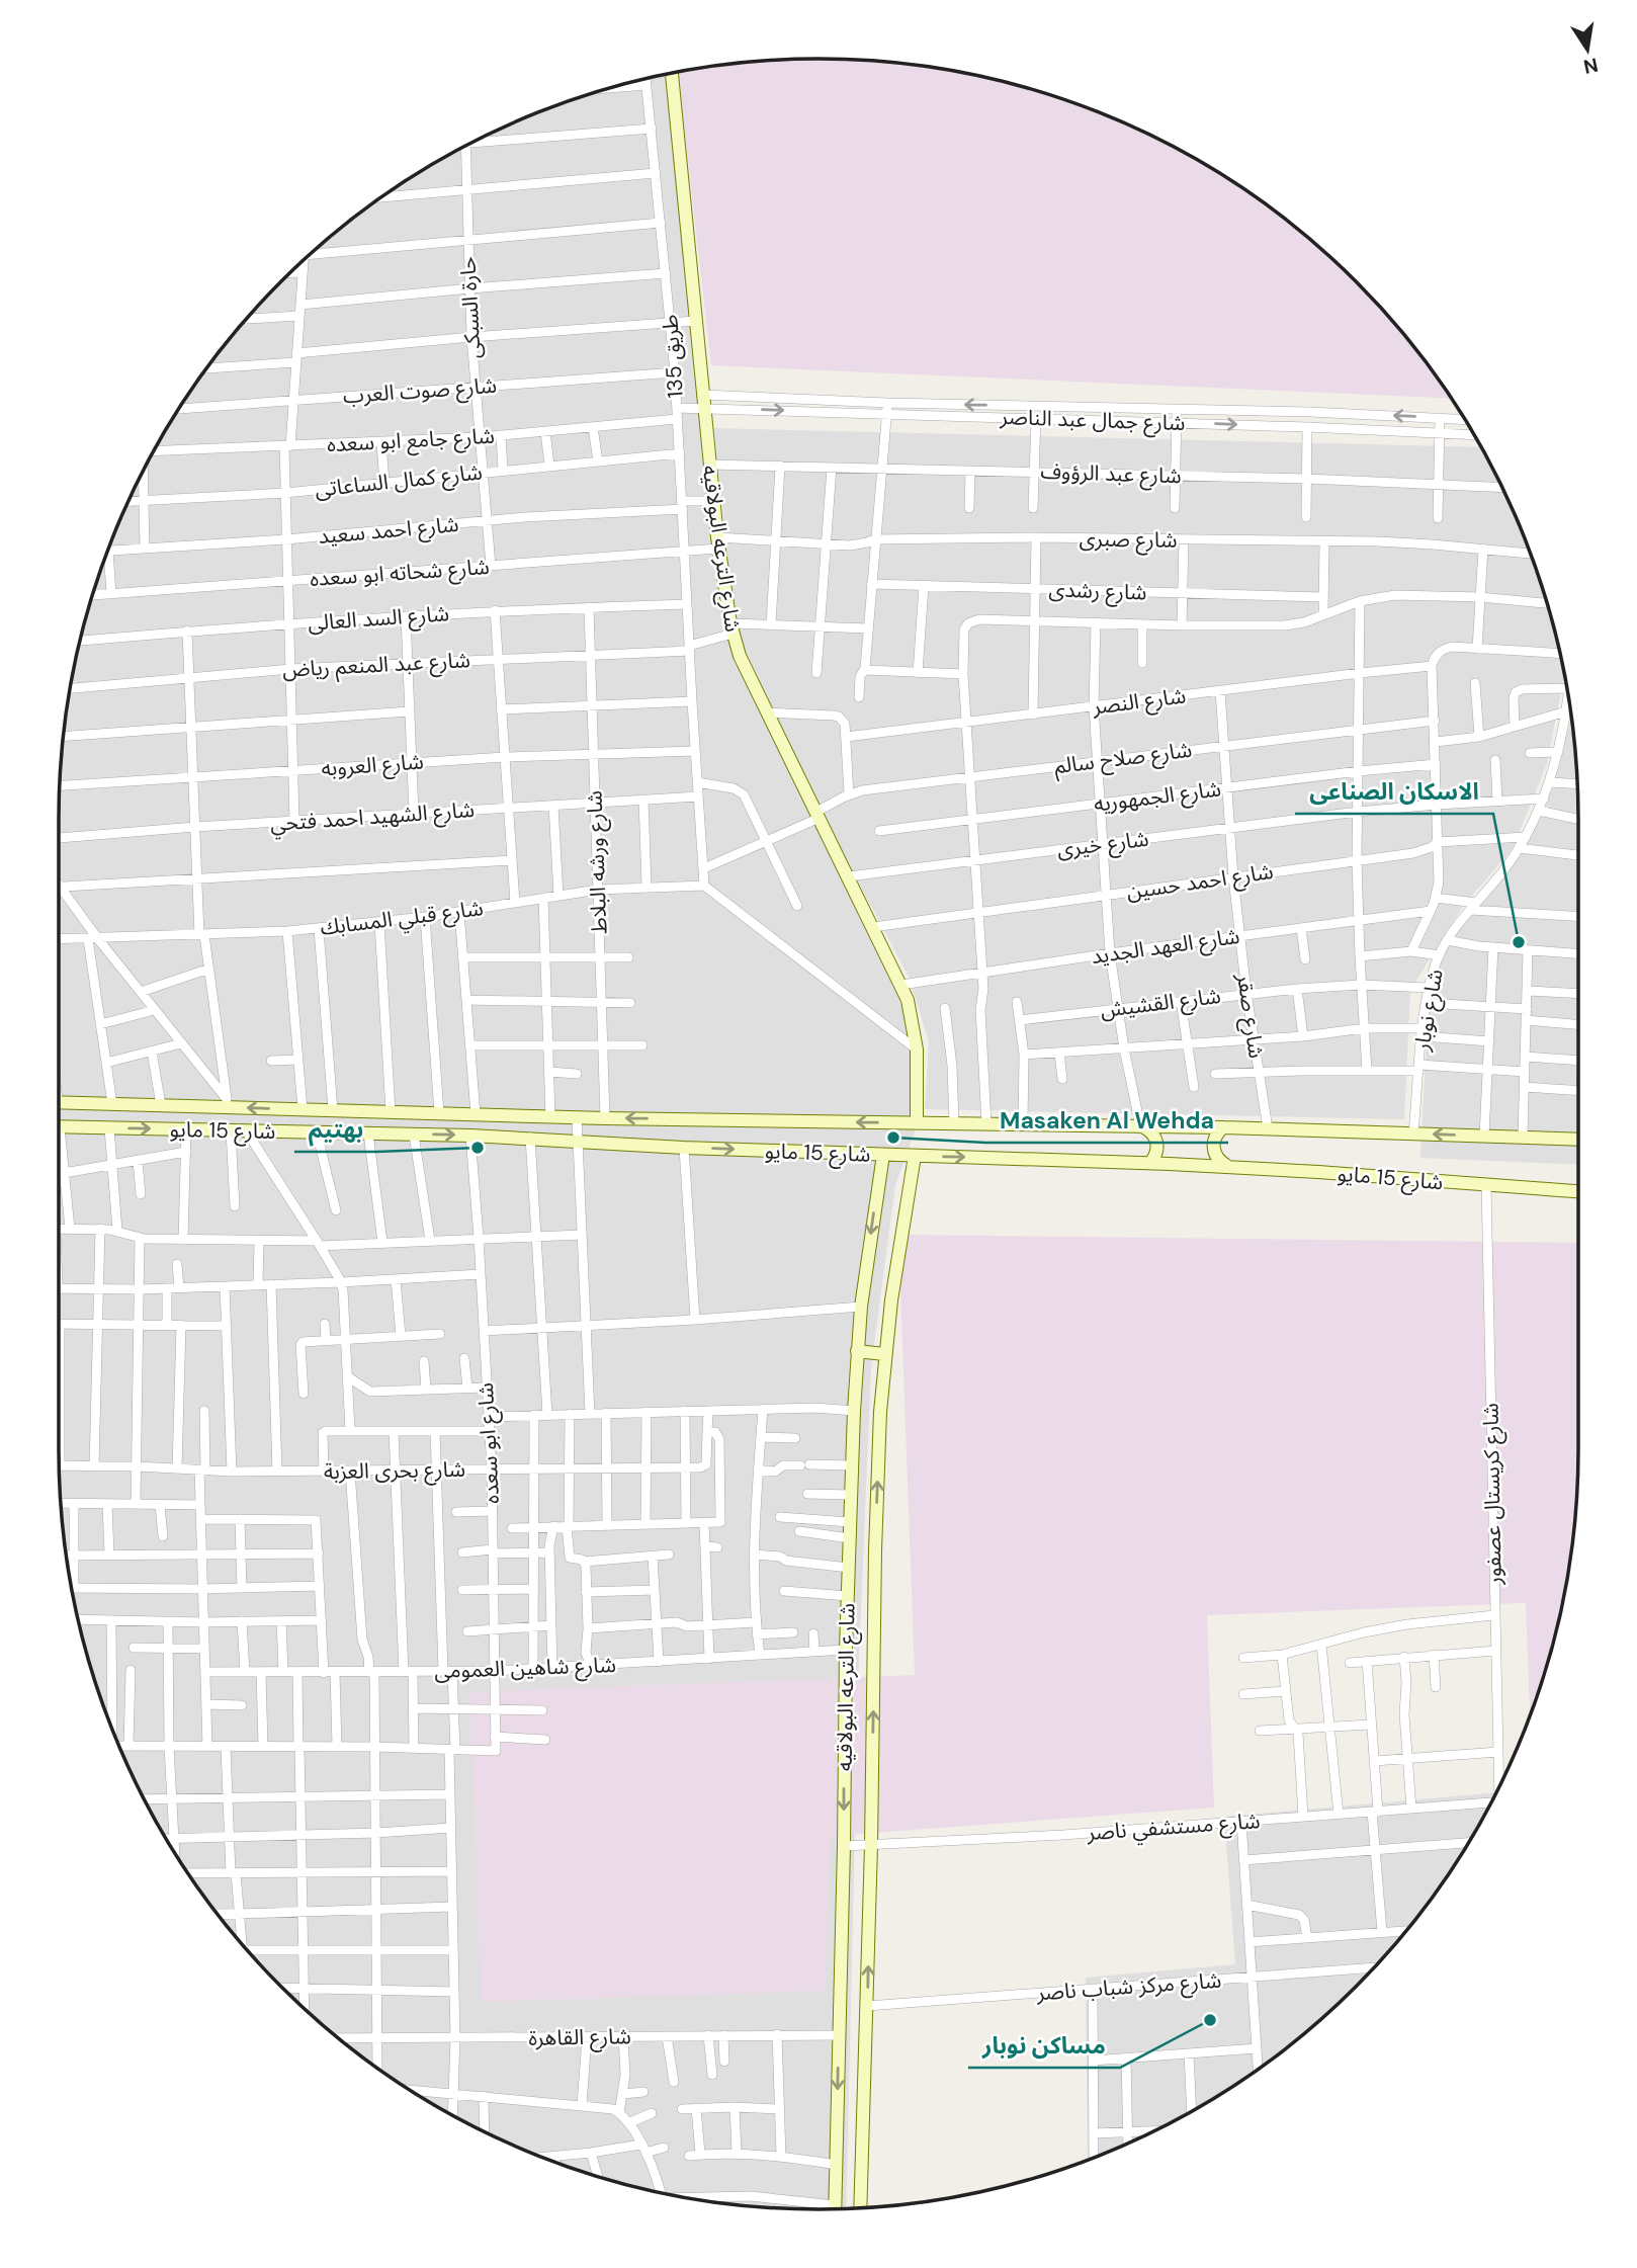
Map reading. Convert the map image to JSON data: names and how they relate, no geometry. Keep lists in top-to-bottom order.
{
  "streets": {
    "street": [
      "حارة السبكى",
      "طريق 135",
      "شارع صوت العرب",
      "شارع جمال عبد الناصر",
      "شارع جامع ابو سعده",
      "شارع عبد الرؤوف",
      "شارع كمال الساعاتى",
      "شارع احمد سعيد",
      "شارع صبرى",
      "شارع الترعه البولاقيه",
      "شارع شحاته ابو سعده",
      "شارع رشدى",
      "شارع السد العالى",
      "شارع عبد المنعم رياض",
      "شارع النصر",
      "شارع صلاح سالم",
      "شارع العروبه",
      "شارع الجمهوريه",
      "شارع الشهيد احمد فتحي",
      "شارع خيرى",
      "شارع ورشه البلاط",
      "شارع احمد حسين",
      "شارع قبلي المسابك",
      "شارع العهد الجديد",
      "شارع القشيش",
      "شارع نوبار",
      "شارع صقر",
      "شارع 15 مايو",
      "شارع ابو سعده",
      "شارع بحرى العزبة",
      "شارع كريستال عصفور",
      "شارع شاهين العمومى",
      "شارع مستشفي ناصر",
      "شارع مركز شباب ناصر",
      "شارع القاهرة"
    ]
  },
  "crossings": [
    ["حارة السبكى", "شارع صوت العرب"],
    ["حارة السبكى", "شارع جامع ابو سعده"],
    ["حارة السبكى", "شارع كمال الساعاتى"],
    ["حارة السبكى", "شارع احمد سعيد"],
    ["حارة السبكى", "شارع شحاته ابو سعده"],
    ["طريق 135", "شارع صوت العرب"],
    ["طريق 135", "شارع جامع ابو سعده"],
    ["طريق 135", "شارع كمال الساعاتى"],
    ["طريق 135", "شارع احمد سعيد"],
    ["طريق 135", "شارع شحاته ابو سعده"],
    ["طريق 135", "شارع السد العالى"],
    ["طريق 135", "شارع عبد المنعم رياض"],
    ["طريق 135", "شارع صلاح سالم"],
    ["طريق 135", "شارع العروبه"],
    ["طريق 135", "شارع الشهيد احمد فتحي"],
    ["طريق 135", "شارع قبلي المسابك"],
    ["شارع جمال عبد الناصر", "شارع الترعه البولاقيه"],
    ["شارع عبد الرؤوف", "شارع الترعه البولاقيه"],
    ["شارع احمد سعيد", "شارع الترعه البولاقيه"],
    ["شارع صبرى", "شارع الترعه البولاقيه"],
    ["شارع صبرى", "شارع شحاته ابو سعده"],
    ["شارع الترعه البولاقيه", "شارع شحاته ابو سعده"],
    ["شارع الترعه البولاقيه", "شارع عبد المنعم رياض"],
    ["شارع الترعه البولاقيه", "شارع صلاح سالم"],
    ["شارع الترعه البولاقيه", "شارع خيرى"],
    ["شارع الترعه البولاقيه", "شارع احمد حسين"],
    ["شارع الترعه البولاقيه", "شارع العهد الجديد"],
    ["شارع الترعه البولاقيه", "شارع 15 مايو"],
    ["شارع الترعه البولاقيه", "شارع شاهين العمومى"],
    ["شارع الترعه البولاقيه", "شارع مستشفي ناصر"],
    ["شارع الترعه البولاقيه", "شارع مركز شباب ناصر"],
    ["شارع الترعه البولاقيه", "شارع القاهرة"],
    ["شارع السد العالى", "شارع ورشه البلاط"],
    ["شارع عبد المنعم رياض", "شارع ورشه البلاط"],
    ["شارع النصر", "شارع صقر"],
    ["شارع صلاح سالم", "شارع صقر"],
    ["شارع العروبه", "شارع ورشه البلاط"],
    ["شارع الجمهوريه", "شارع صقر"],
    ["شارع الشهيد احمد فتحي", "شارع ورشه البلاط"],
    ["شارع خيرى", "شارع نوبار"],
    ["شارع خيرى", "شارع صقر"],
    ["شارع ورشه البلاط", "شارع قبلي المسابك"],
    ["شارع ورشه البلاط", "شارع 15 مايو"],
    ["شارع احمد حسين", "شارع نوبار"],
    ["شارع احمد حسين", "شارع صقر"],
    ["شارع العهد الجديد", "شارع صقر"],
    ["شارع القشيش", "شارع نوبار"],
    ["شارع القشيش", "شارع صقر"],
    ["شارع نوبار", "شارع 15 مايو"],
    ["شارع صقر", "شارع 15 مايو"],
    ["شارع 15 مايو", "شارع ابو سعده"],
    ["شارع 15 مايو", "شارع كريستال عصفور"],
    ["شارع ابو سعده", "شارع بحرى العزبة"],
    ["شارع ابو سعده", "شارع شاهين العمومى"]
  ],
  "places": [
    "الاسكان الصناعى",
    "Masaken Al Wehda",
    "بهتيم",
    "مساكن نوبار"
  ],
  "north": "bottom"
}
